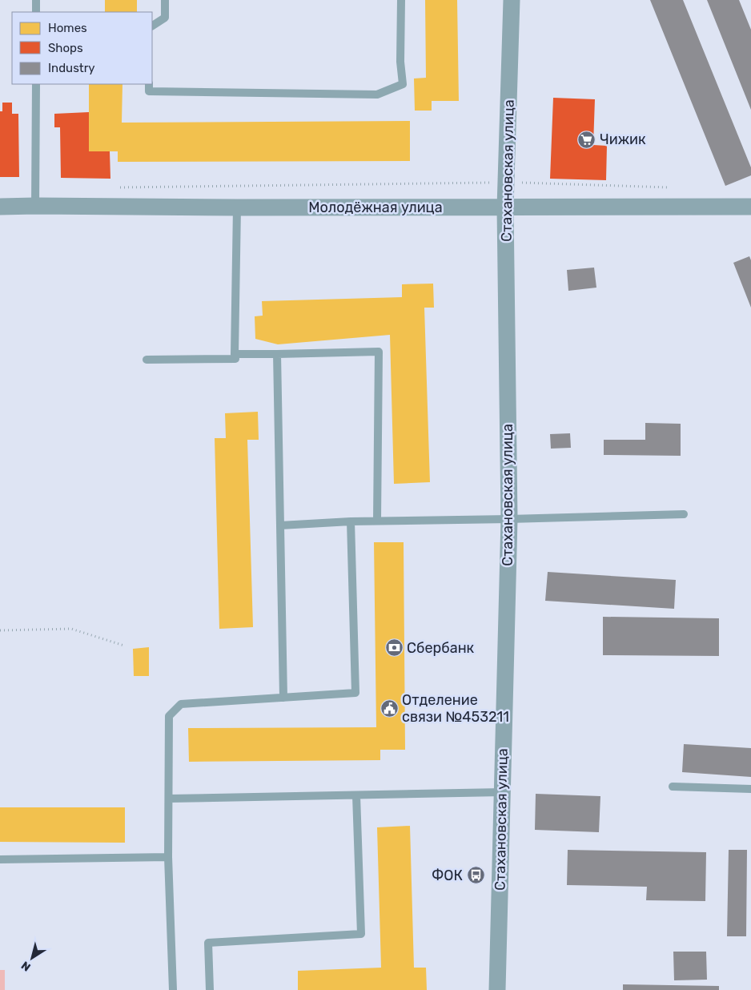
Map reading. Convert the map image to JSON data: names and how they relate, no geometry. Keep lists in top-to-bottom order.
{
  "streets": {
    "street": ["Стахановская улица", "Молодёжная улица"]
  },
  "crossings": [
    ["Стахановская улица", "Молодёжная улица"]
  ],
  "places": {
    "supermarket": ["Чижик"],
    "bank": ["Сбербанк"],
    "public building": ["Отделение связи №453211"],
    "bus stop": ["ФОК"]
  },
  "legend": ["Homes", "Shops", "Industry"],
  "north": "bottom left"
}
